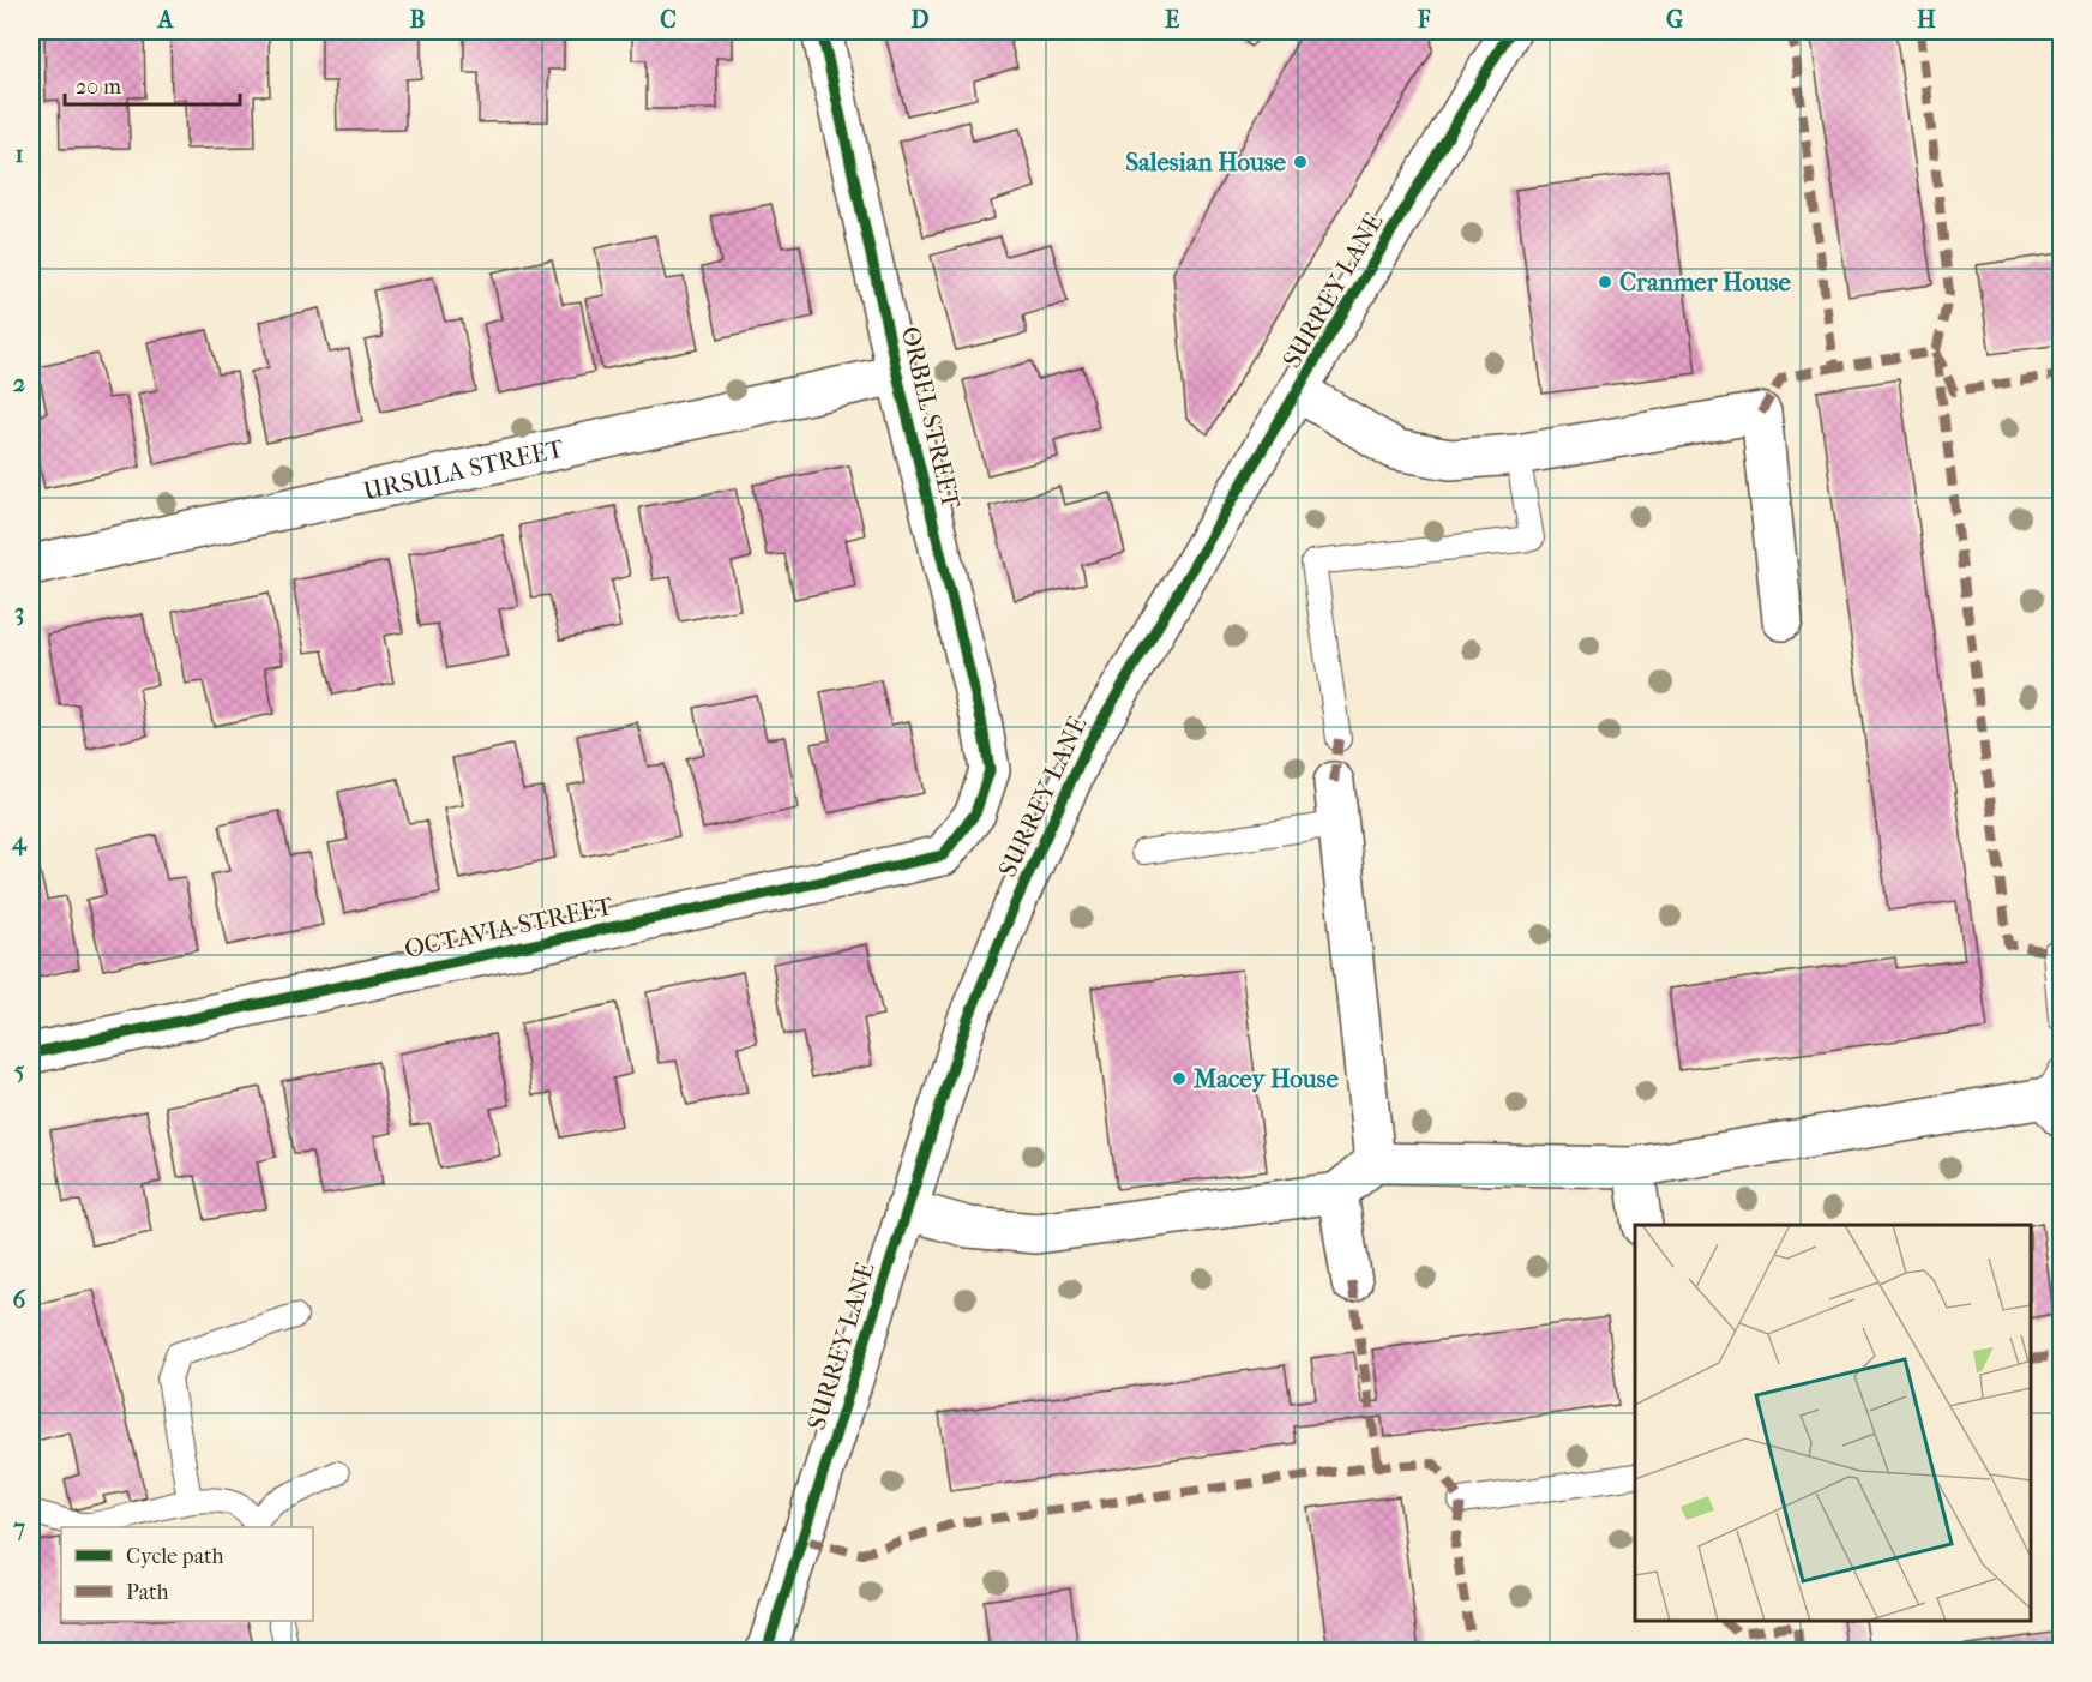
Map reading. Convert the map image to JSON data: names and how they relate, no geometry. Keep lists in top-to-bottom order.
{
  "streets": {
    "street": [
      "SURREY LANE",
      "ORBEL STREET",
      "URSULA STREET",
      "OCTAVIA STREET"
    ]
  },
  "crossings": [
    ["ORBEL STREET", "URSULA STREET"],
    ["ORBEL STREET", "OCTAVIA STREET"]
  ],
  "places": ["Salesian House", "Cranmer House", "Macey House"],
  "legend": ["Cycle path", "Path"],
  "scale_bar": "20 m",
  "grid": {
    "columns": [
      "A",
      "B",
      "C",
      "D",
      "E",
      "F",
      "G",
      "H"
    ],
    "rows": [
      "1",
      "2",
      "3",
      "4",
      "5",
      "6",
      "7"
    ]
  }
}
